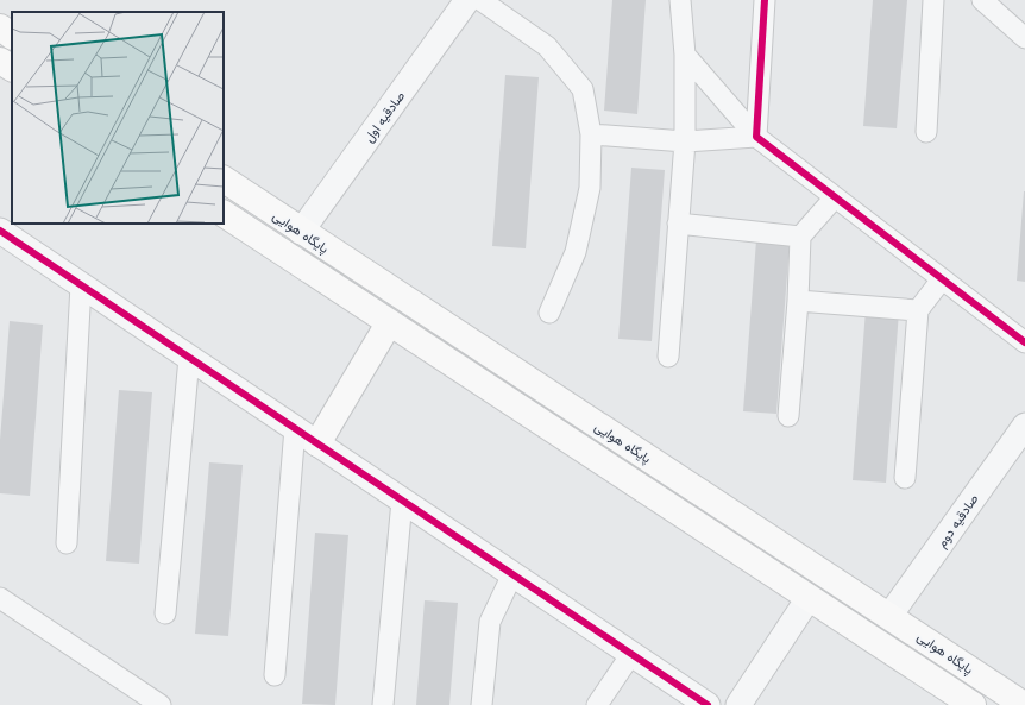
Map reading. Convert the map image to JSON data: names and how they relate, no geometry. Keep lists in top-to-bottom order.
{
  "streets": {
    "main road": ["پایگاه هوایی"],
    "street": ["صادقیه اول", "صادقیه دوم"]
  },
  "crossings": [
    ["صادقیه اول", "پایگاه هوایی"],
    ["پایگاه هوایی", "صادقیه دوم"]
  ]
}
